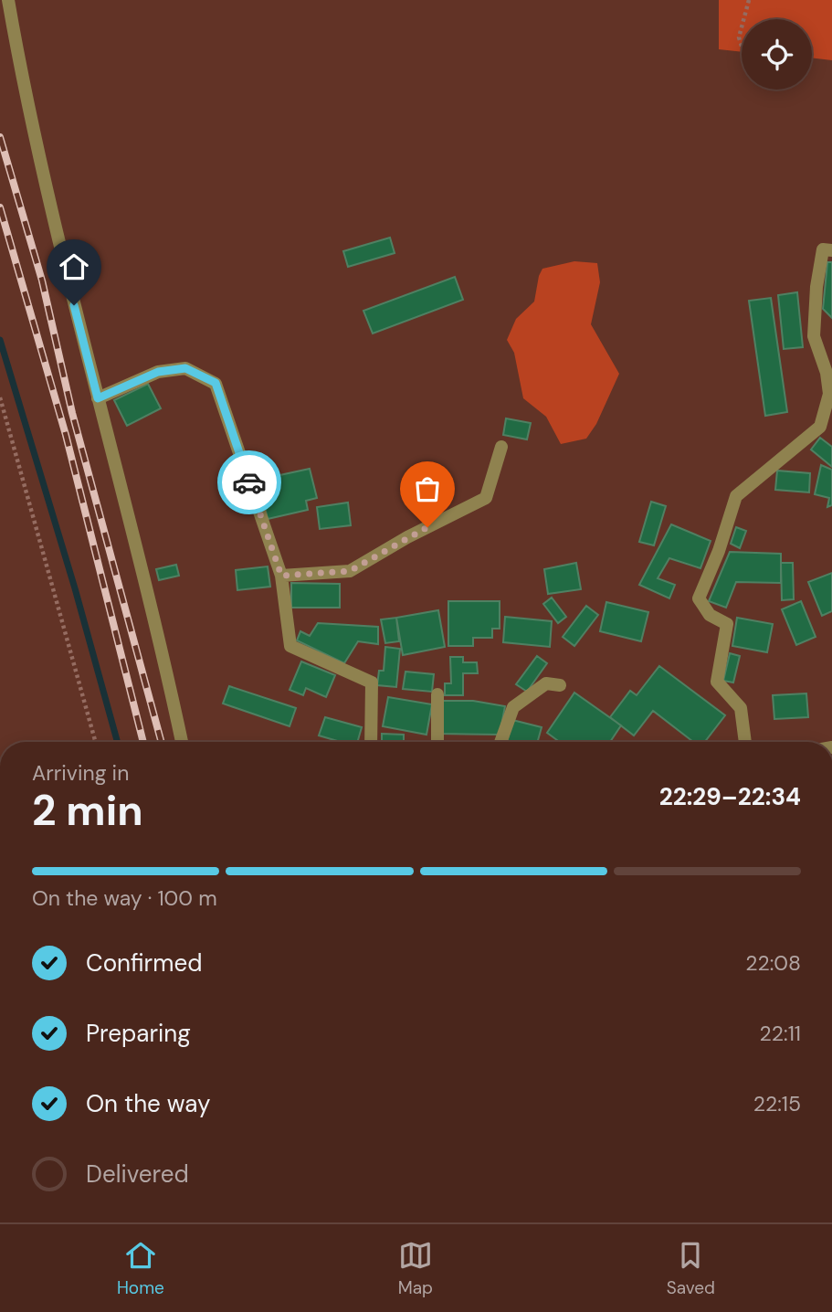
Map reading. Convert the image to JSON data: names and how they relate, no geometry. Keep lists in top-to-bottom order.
{
  "page": {
    "heading": ["2 min", "Arriving in", "22:29–22:34"],
    "bar": "On the way · 100 m",
    "list": [
      ["Confirmed", "22:08"],
      ["Preparing", "22:11"],
      ["On the way", "22:15"],
      "Delivered"
    ],
    "tabs": ["Home", "Map", "Saved"]
  }
}
